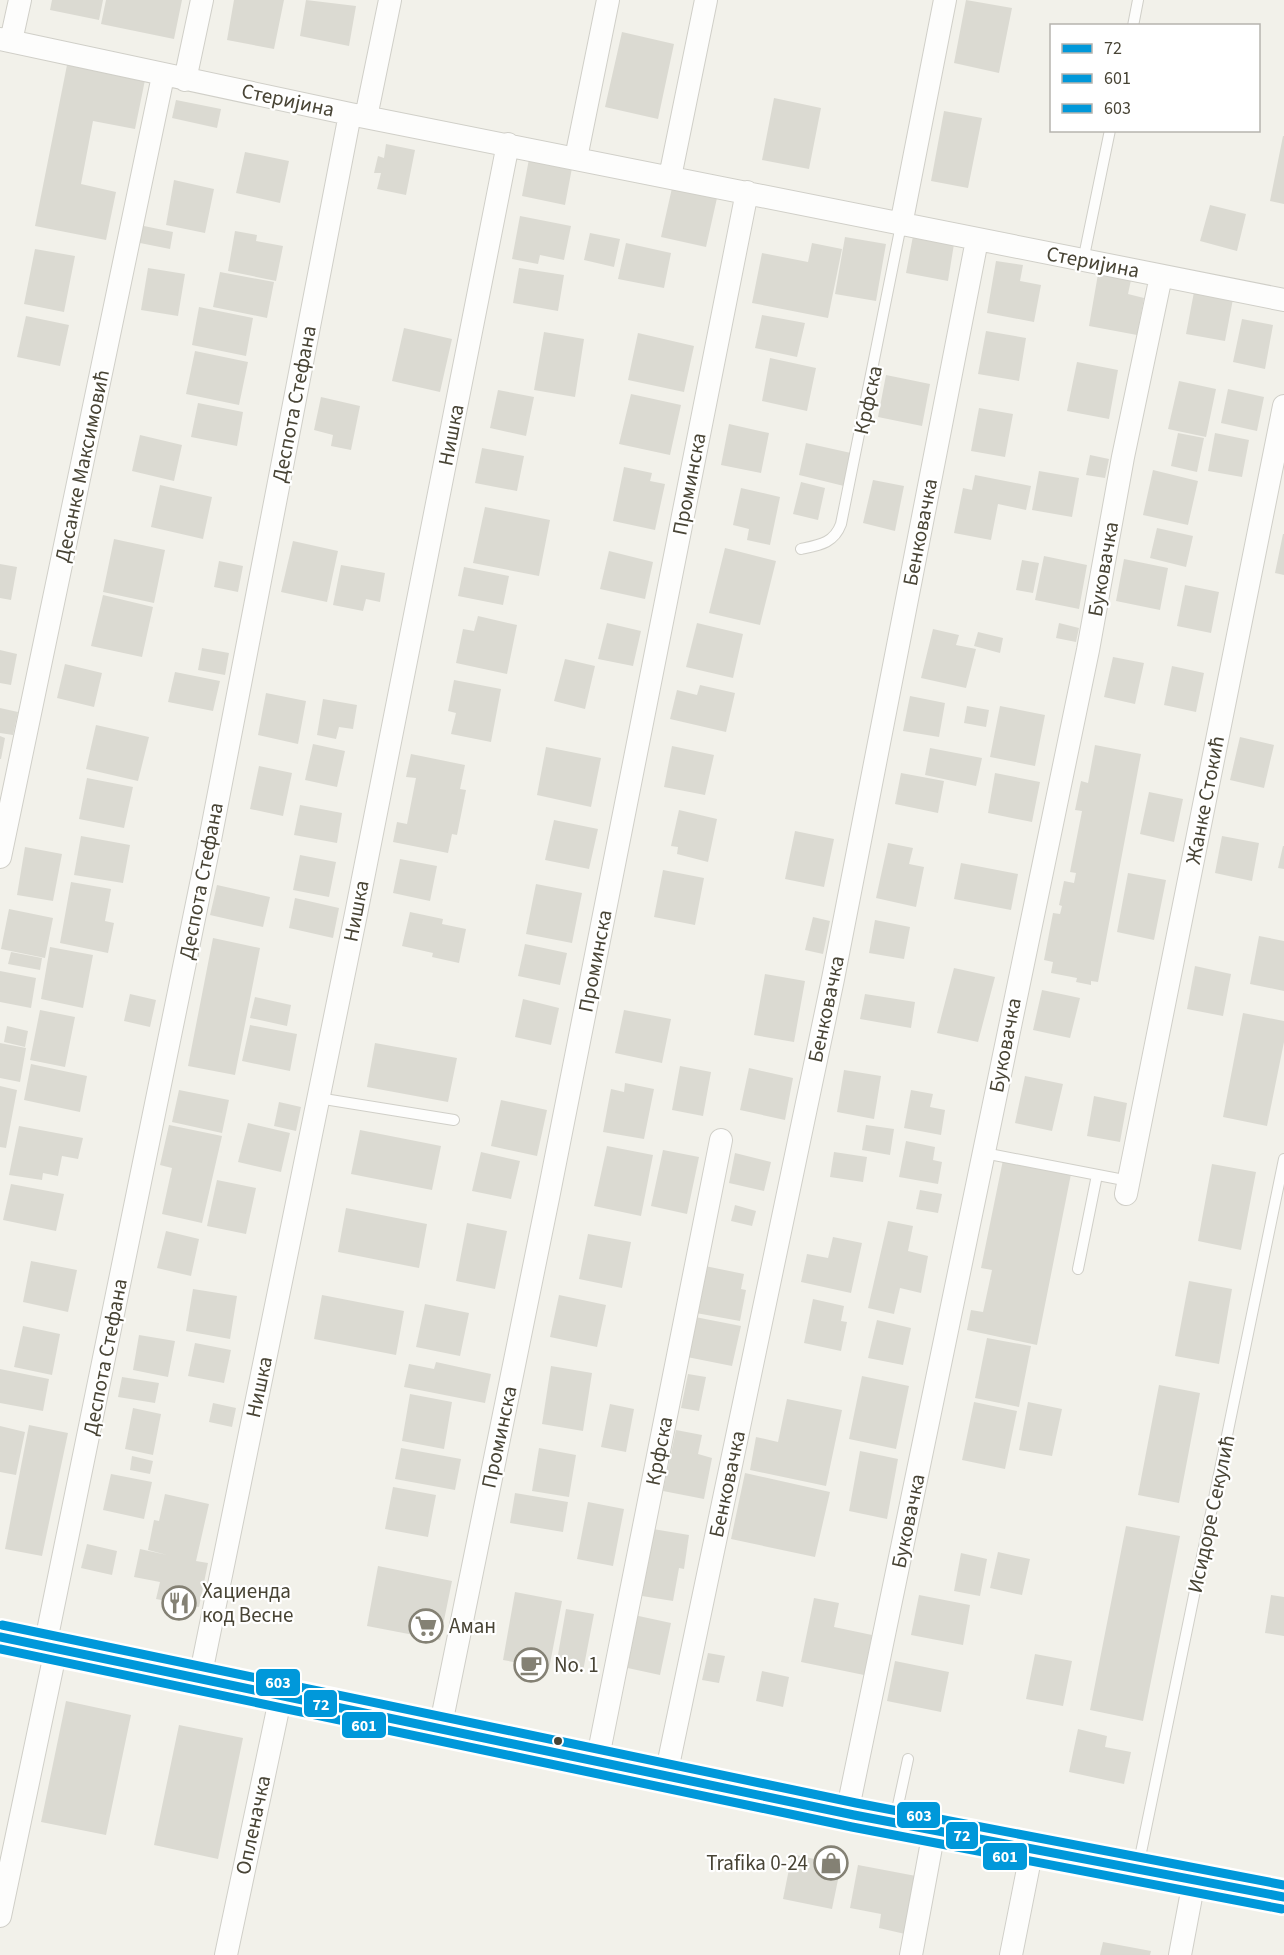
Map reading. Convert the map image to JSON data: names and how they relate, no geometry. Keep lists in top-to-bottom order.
{
  "streets": {
    "street": [
      "Стеријина",
      "Крфска",
      "Деспота Стефана",
      "Нишка",
      "Десанке Максимовић",
      "Проминска",
      "Бенковачка",
      "Буковачка",
      "Жанке Стокић",
      "Опленачка"
    ],
    "lane": ["Исидоре Секулић"]
  },
  "crossings": [
    ["Стеријина", "Крфска"],
    ["Стеријина", "Деспота Стефана"],
    ["Стеријина", "Нишка"],
    ["Стеријина", "Десанке Максимовић"],
    ["Стеријина", "Проминска"],
    ["Стеријина", "Бенковачка"],
    ["Стеријина", "Буковачка"]
  ],
  "places": {
    "restaurant": ["Хациенда код Весне"],
    "supermarket": ["Аман"],
    "cafe": ["No. 1"],
    "shop": ["Trafika 0-24"]
  },
  "lines": ["transit line 603", "transit line 72", "transit line 601"],
  "legend": ["72", "601", "603"]
}
